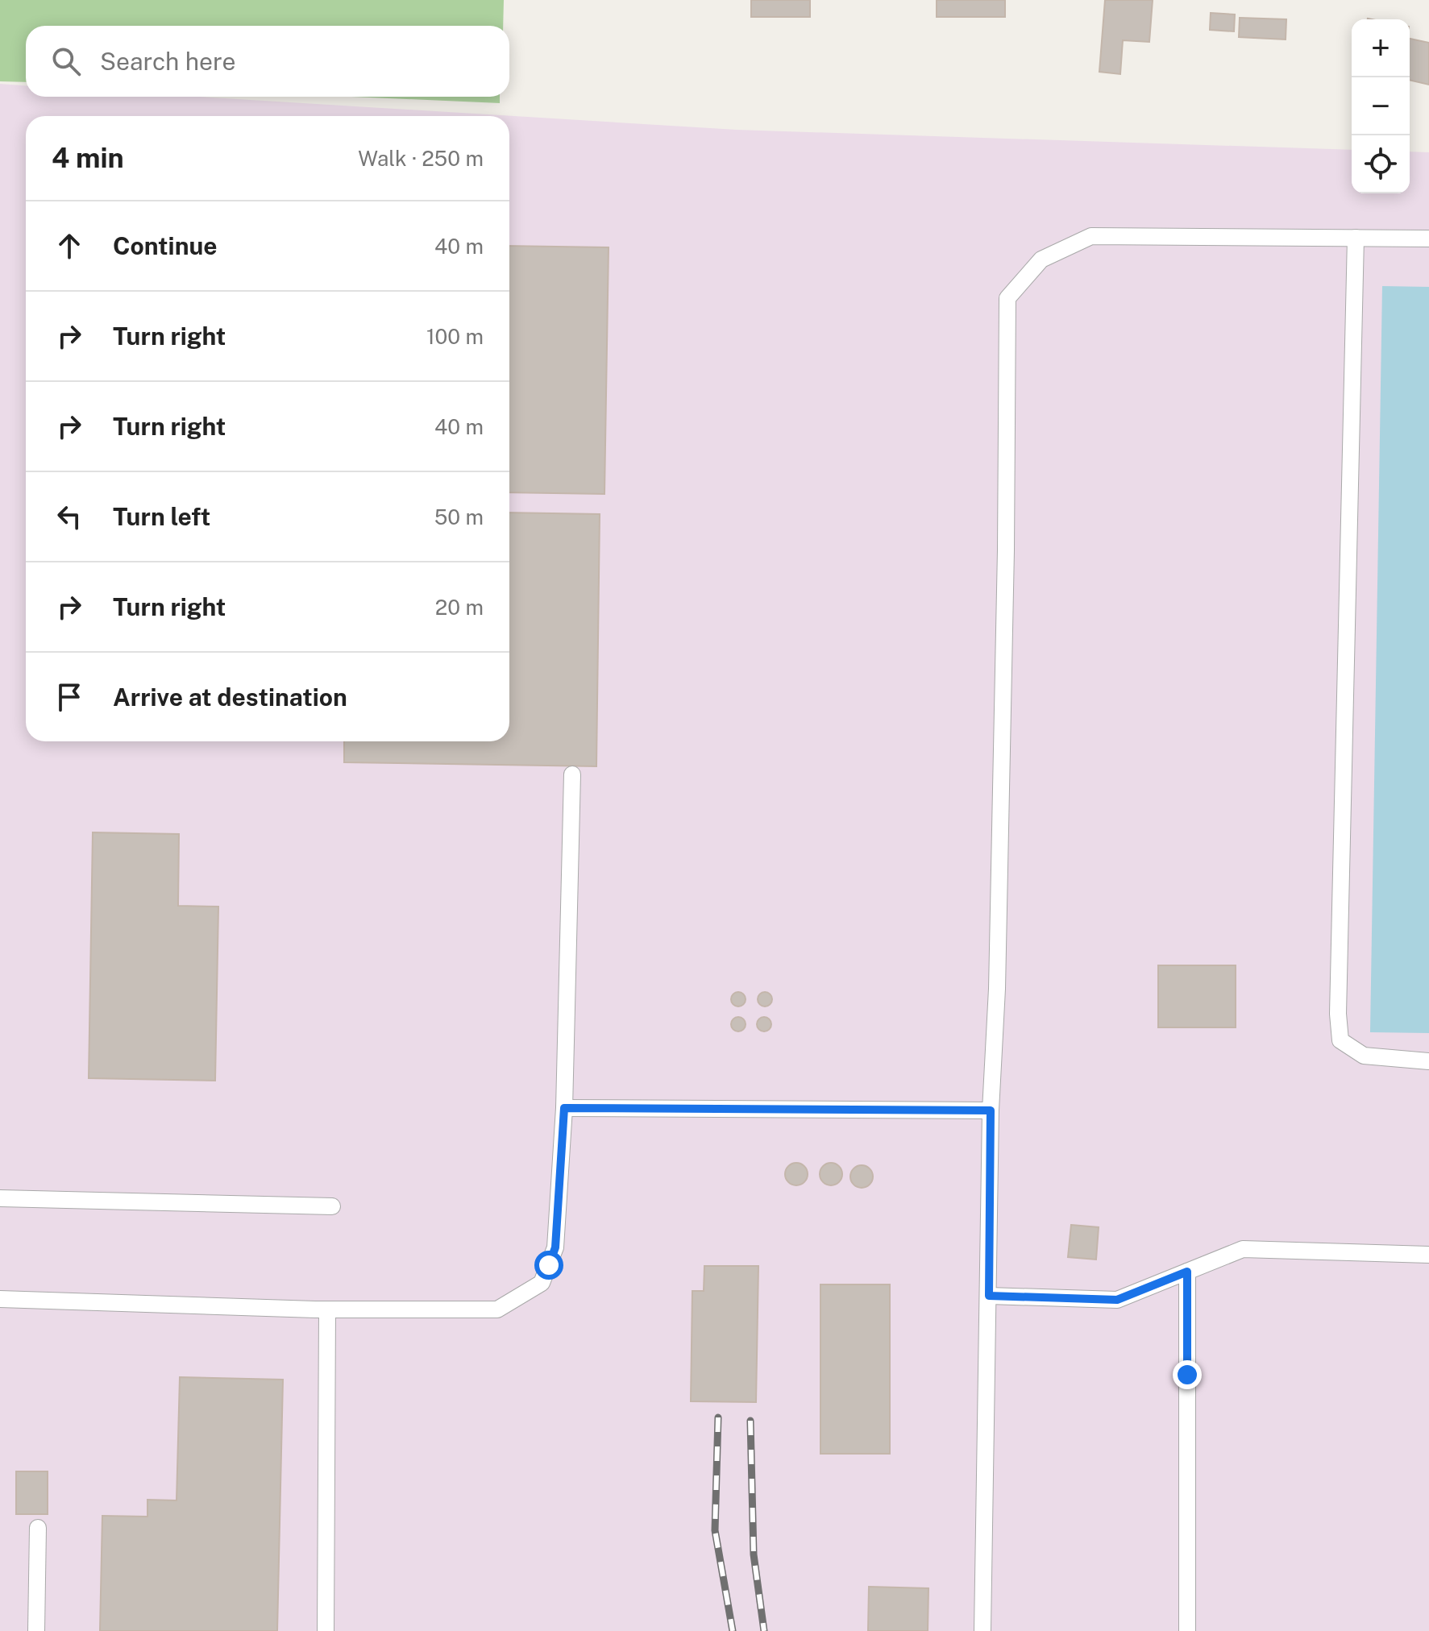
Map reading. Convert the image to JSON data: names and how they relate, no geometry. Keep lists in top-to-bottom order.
{
  "page": {
    "map_buttons": ["+", "−"],
    "search": "Search here",
    "heading": ["4 min", "Walk · 250 m"],
    "list": [
      ["Continue", "40 m"],
      ["Turn right", "100 m"],
      ["Turn right", "40 m"],
      ["Turn left", "50 m"],
      ["Turn right", "20 m"],
      "Arrive at destination"
    ]
  }
}
